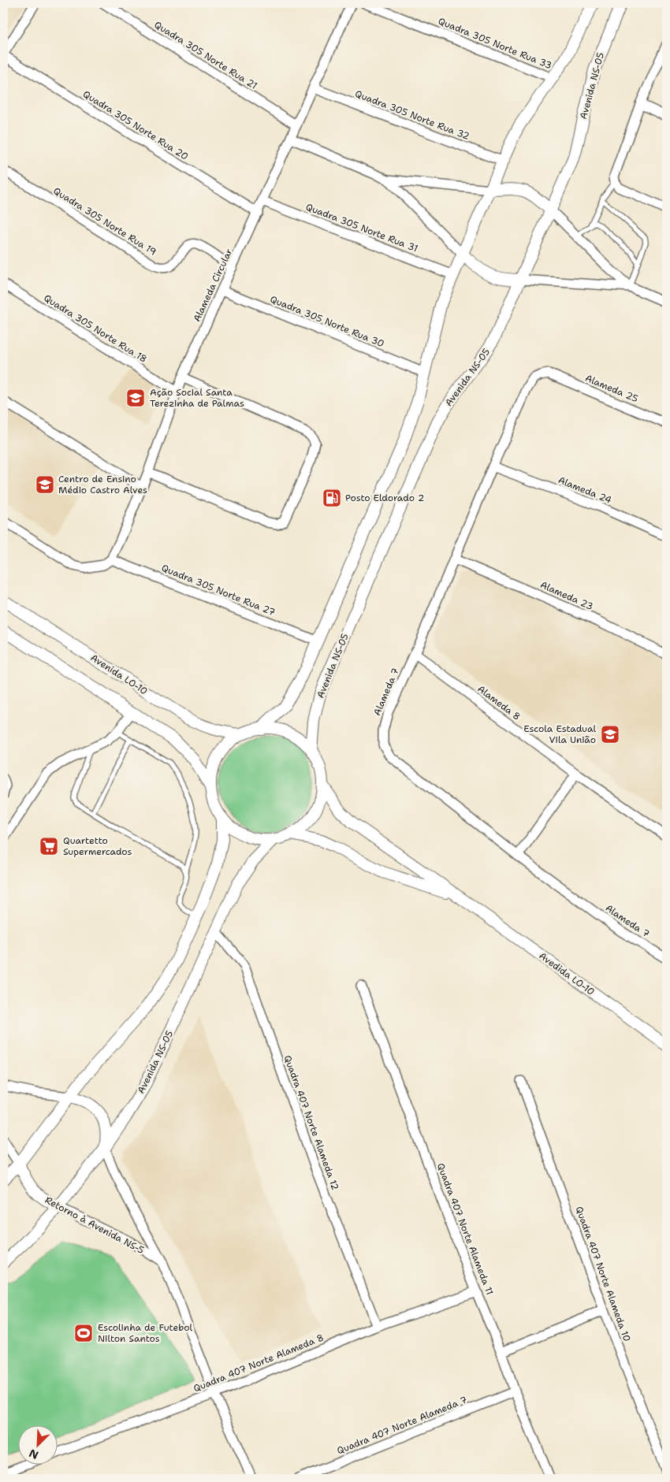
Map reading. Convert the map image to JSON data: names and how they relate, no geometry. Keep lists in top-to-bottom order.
{
  "streets": {
    "street": [
      "Quadra 305 Norte Rua 33",
      "Quadra 305 Norte Rua 21",
      "Avenida NS-05",
      "Quadra 305 Norte Rua 32",
      "Quadra 305 Norte Rua 20",
      "Quadra 305 Norte Rua 19",
      "Quadra 305 Norte Rua 31",
      "Alameda Circular",
      "Quadra 305 Norte Rua 30",
      "Quadra 305 Norte Rua 18",
      "Alameda 25",
      "Alameda 24",
      "Quadra 305 Norte Rua 27",
      "Alameda 23",
      "Avenida LO-10",
      "Alameda 7",
      "Alameda 8",
      "Avedida LO-10",
      "Quadra 407 Norte Alameda 12",
      "Retorno à Avenida NS-5",
      "Quadra 407 Norte Alameda 11",
      "Quadra 407 Norte Alameda 10",
      "Quadra 407 Norte Alameda 8",
      "Quadra 407 Norte Alameda 7"
    ]
  },
  "crossings": [
    ["Quadra 305 Norte Rua 33", "Avenida NS-05"],
    ["Quadra 305 Norte Rua 21", "Alameda Circular"],
    ["Avenida NS-05", "Quadra 305 Norte Rua 32"],
    ["Avenida NS-05", "Quadra 305 Norte Rua 31"],
    ["Avenida NS-05", "Quadra 305 Norte Rua 30"],
    ["Avenida NS-05", "Quadra 305 Norte Rua 27"],
    ["Avenida NS-05", "Avenida LO-10"],
    ["Avenida NS-05", "Avedida LO-10"],
    ["Avenida NS-05", "Quadra 407 Norte Alameda 12"],
    ["Avenida NS-05", "Retorno à Avenida NS-5"],
    ["Quadra 305 Norte Rua 32", "Alameda Circular"],
    ["Quadra 305 Norte Rua 20", "Alameda Circular"],
    ["Quadra 305 Norte Rua 19", "Alameda Circular"],
    ["Quadra 305 Norte Rua 31", "Alameda Circular"],
    ["Alameda Circular", "Quadra 305 Norte Rua 30"],
    ["Alameda Circular", "Quadra 305 Norte Rua 18"],
    ["Alameda Circular", "Quadra 305 Norte Rua 27"],
    ["Alameda 25", "Alameda 7"],
    ["Alameda 24", "Alameda 7"],
    ["Alameda 23", "Alameda 7"],
    ["Avenida LO-10", "Avedida LO-10"],
    ["Alameda 7", "Alameda 8"],
    ["Quadra 407 Norte Alameda 12", "Quadra 407 Norte Alameda 8"],
    ["Quadra 407 Norte Alameda 11", "Quadra 407 Norte Alameda 8"],
    ["Quadra 407 Norte Alameda 11", "Quadra 407 Norte Alameda 7"]
  ],
  "places": {
    "school or university": ["Ação Social Santa Terezinha de Palmas", "Centro de Ensino Médio Castro Alves", "Escola Estadual Vila União"],
    "fuel station": ["Posto Eldorado 2"],
    "supermarket": ["Quartetto Supermercados"],
    "sports": ["Escolinha de Futebol Nilton Santos"]
  },
  "north": "bottom left"
}
